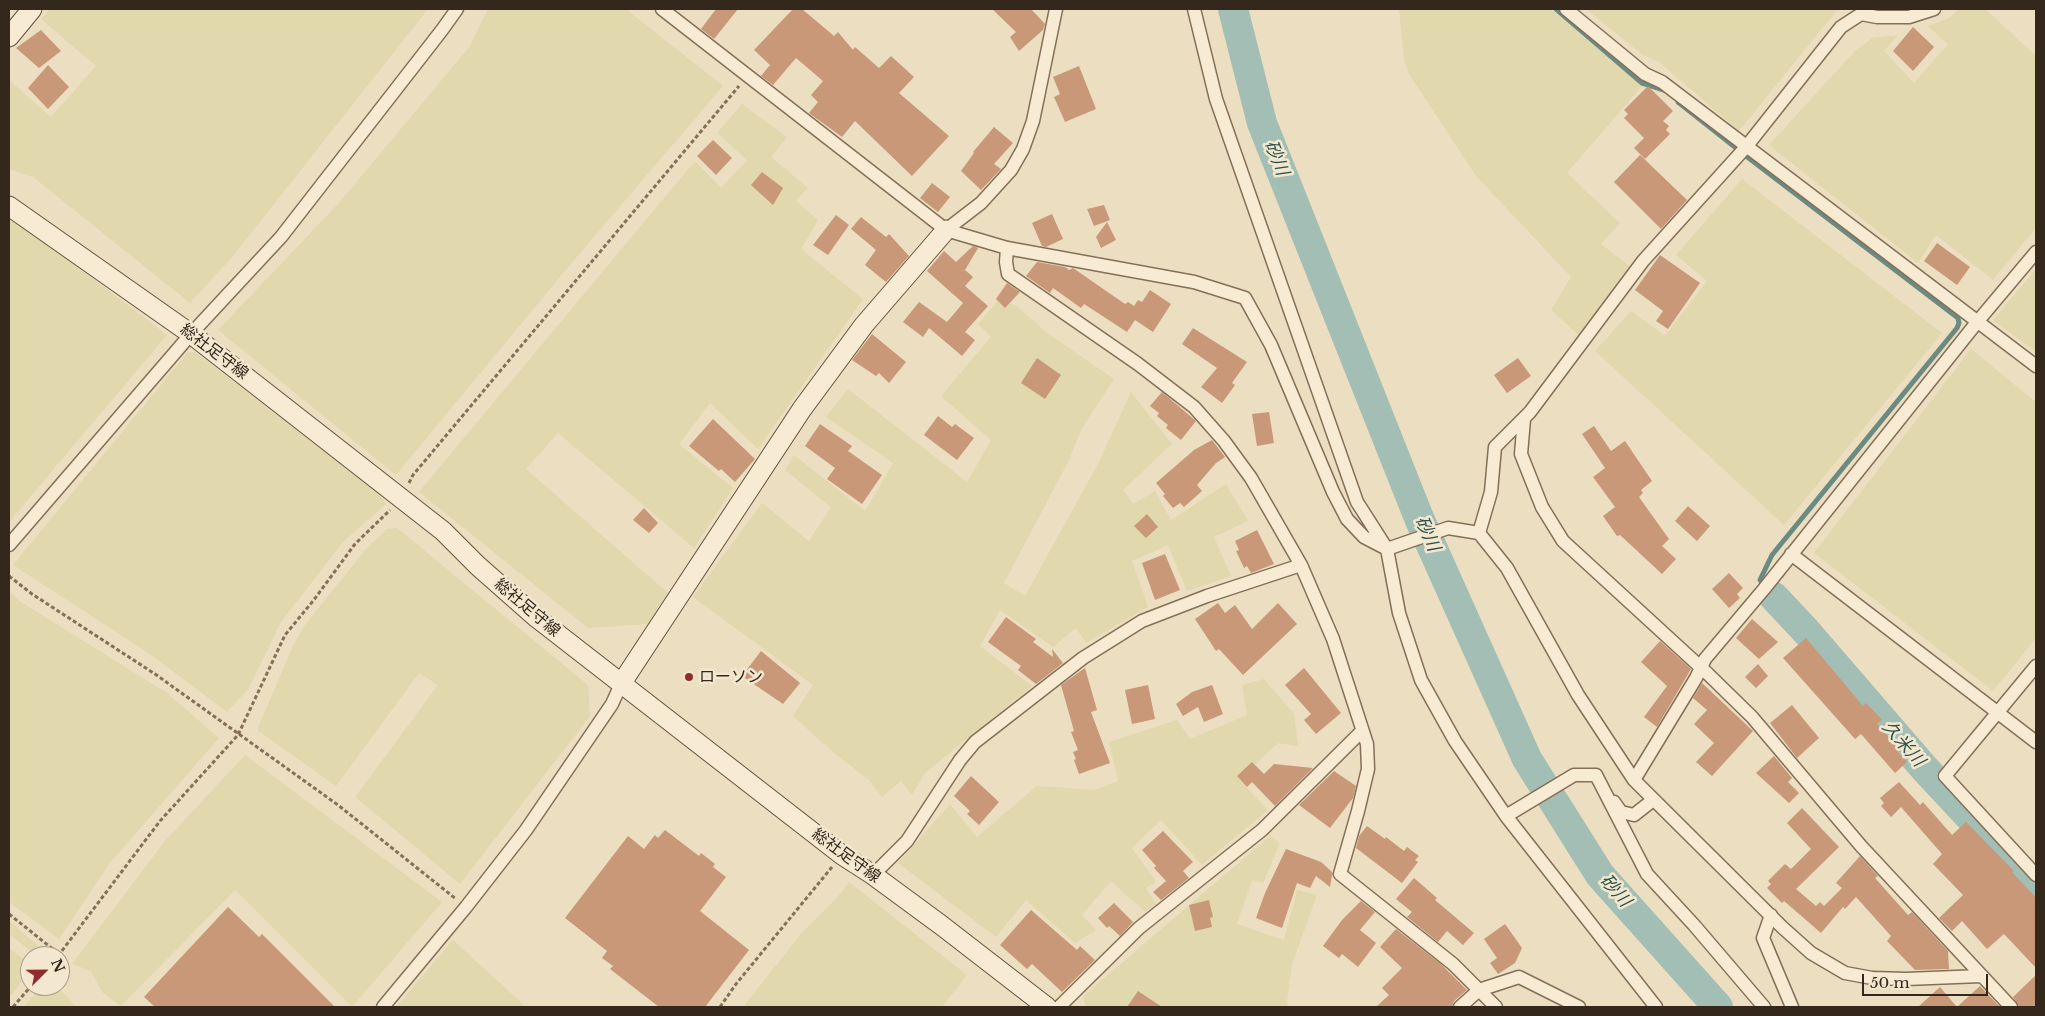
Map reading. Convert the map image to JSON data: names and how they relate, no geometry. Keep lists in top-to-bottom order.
{
  "streets": {
    "main road": ["総社足守線"]
  },
  "water": ["砂川", "久米川"],
  "places": ["ローソン"],
  "scale_bar": "50 m",
  "north": "top right"
}
